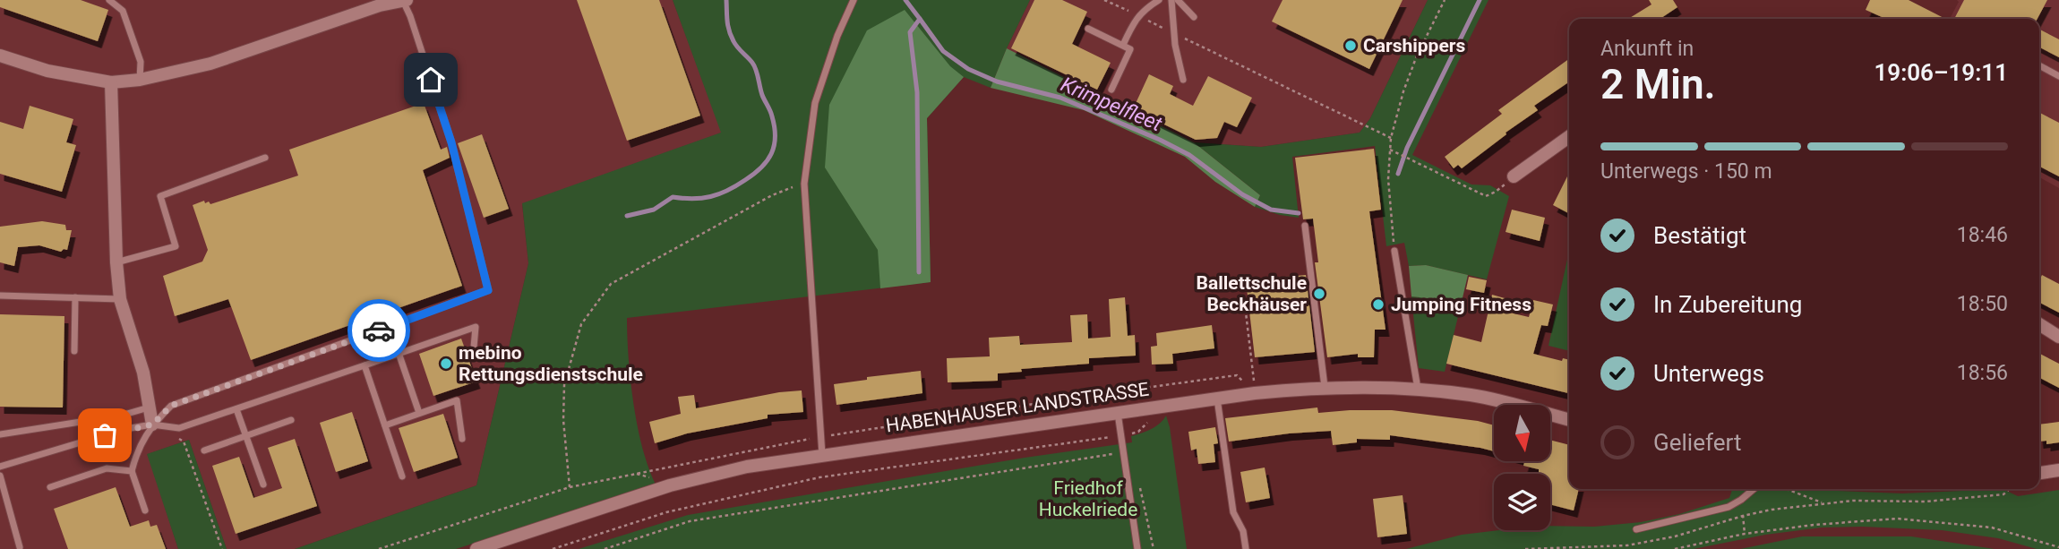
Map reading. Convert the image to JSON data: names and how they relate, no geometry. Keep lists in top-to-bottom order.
{
  "streets": {
    "street": ["HABENHAUSER LANDSTRASSE"]
  },
  "water": ["Krimpelfleet"],
  "parks": ["Friedhof Huckelriede"],
  "places": [
    "Carshippers",
    "Ballettschule Beckhäuser",
    "Jumping Fitness",
    "mebino Rettungsdienstschule"
  ],
  "north": "bottom",
  "page": {
    "heading": ["2 Min.", "Ankunft in", "19:06–19:11"],
    "bar": "Unterwegs · 150 m",
    "list": [
      ["Bestätigt", "18:46"],
      ["In Zubereitung", "18:50"],
      ["Unterwegs", "18:56"],
      "Geliefert"
    ]
  }
}
